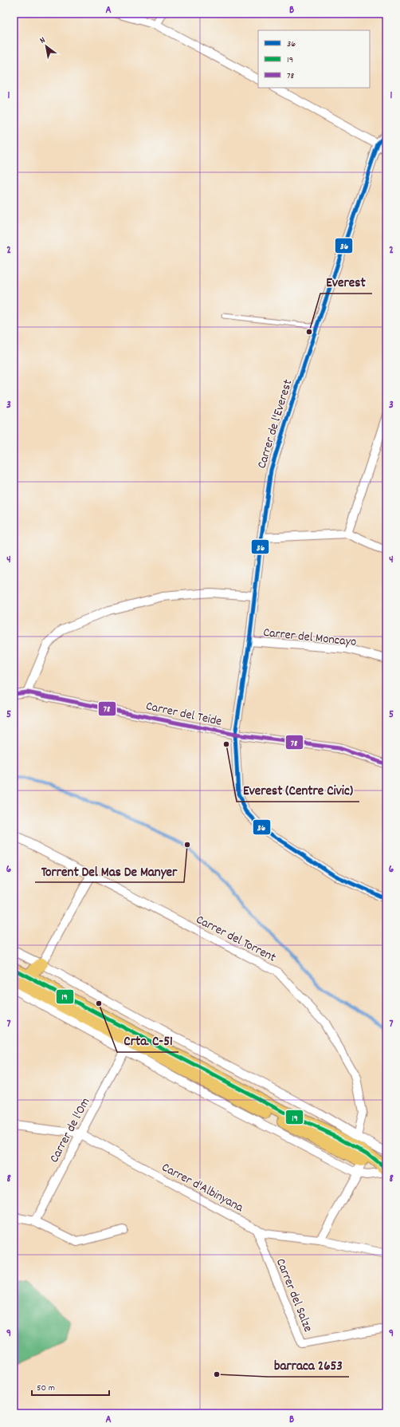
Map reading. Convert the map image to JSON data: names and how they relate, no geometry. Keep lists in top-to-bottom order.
{
  "streets": {
    "street": [
      "Carrer de l'Everest",
      "Carrer del Moncayo",
      "Carrer del Teide",
      "Carrer del Torrent",
      "Carrer de l'Om",
      "Carrer d'Albinyana",
      "Carrer del Salze"
    ]
  },
  "crossings": [
    ["Carrer de l'Everest", "Carrer del Moncayo"],
    ["Carrer de l'Everest", "Carrer del Teide"],
    ["Carrer de l'Om", "Carrer d'Albinyana"],
    ["Carrer d'Albinyana", "Carrer del Salze"]
  ],
  "places": [
    "Everest",
    "Everest (Centre Civic)",
    "Torrent Del Mas De Manyer",
    "Crta. C-51",
    "barraca 2653"
  ],
  "lines": ["transit line 36", "transit line 78", "transit line 19"],
  "legend": ["36", "19", "78"],
  "scale_bar": "50 m",
  "north": "top left",
  "grid": {
    "columns": ["A", "B"],
    "rows": [
      "1",
      "2",
      "3",
      "4",
      "5",
      "6",
      "7",
      "8",
      "9"
    ]
  }
}
